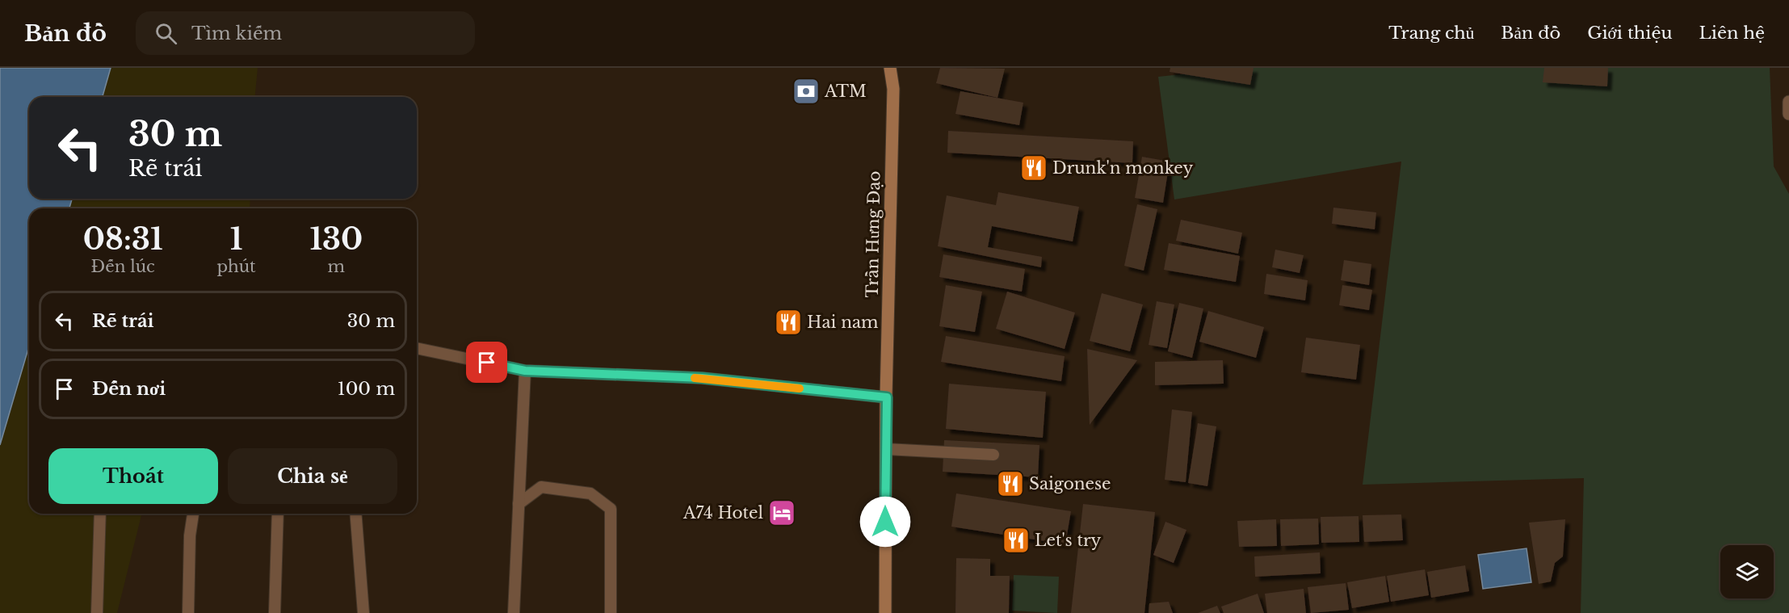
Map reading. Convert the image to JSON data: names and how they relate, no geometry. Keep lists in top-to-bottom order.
{
  "streets": {
    "main road": ["Trần Hưng Đạo"]
  },
  "places": {
    "bank": ["ATM"],
    "restaurant": [
      "Drunk'n monkey",
      "Hai nam",
      "Saigonese",
      "Let's try"
    ],
    "hotel": ["A74 Hotel"]
  },
  "page": {
    "header": "Bản đồ",
    "search": "Tìm kiếm",
    "nav": [
      "Trang chủ",
      "Bản đồ",
      "Giới thiệu",
      "Liên hệ"
    ],
    "turn": ["30 m", "Rẽ trái"],
    "eta": [
      "08:31",
      "Đến lúc",
      "1",
      "phút",
      "130",
      "m"
    ],
    "list": [
      {
        "name": "Rẽ trái",
        "value": "30 m"
      },
      {
        "name": "Đến nơi",
        "value": "100 m"
      }
    ],
    "buttons": ["Thoát", "Chia sẻ"]
  }
}
